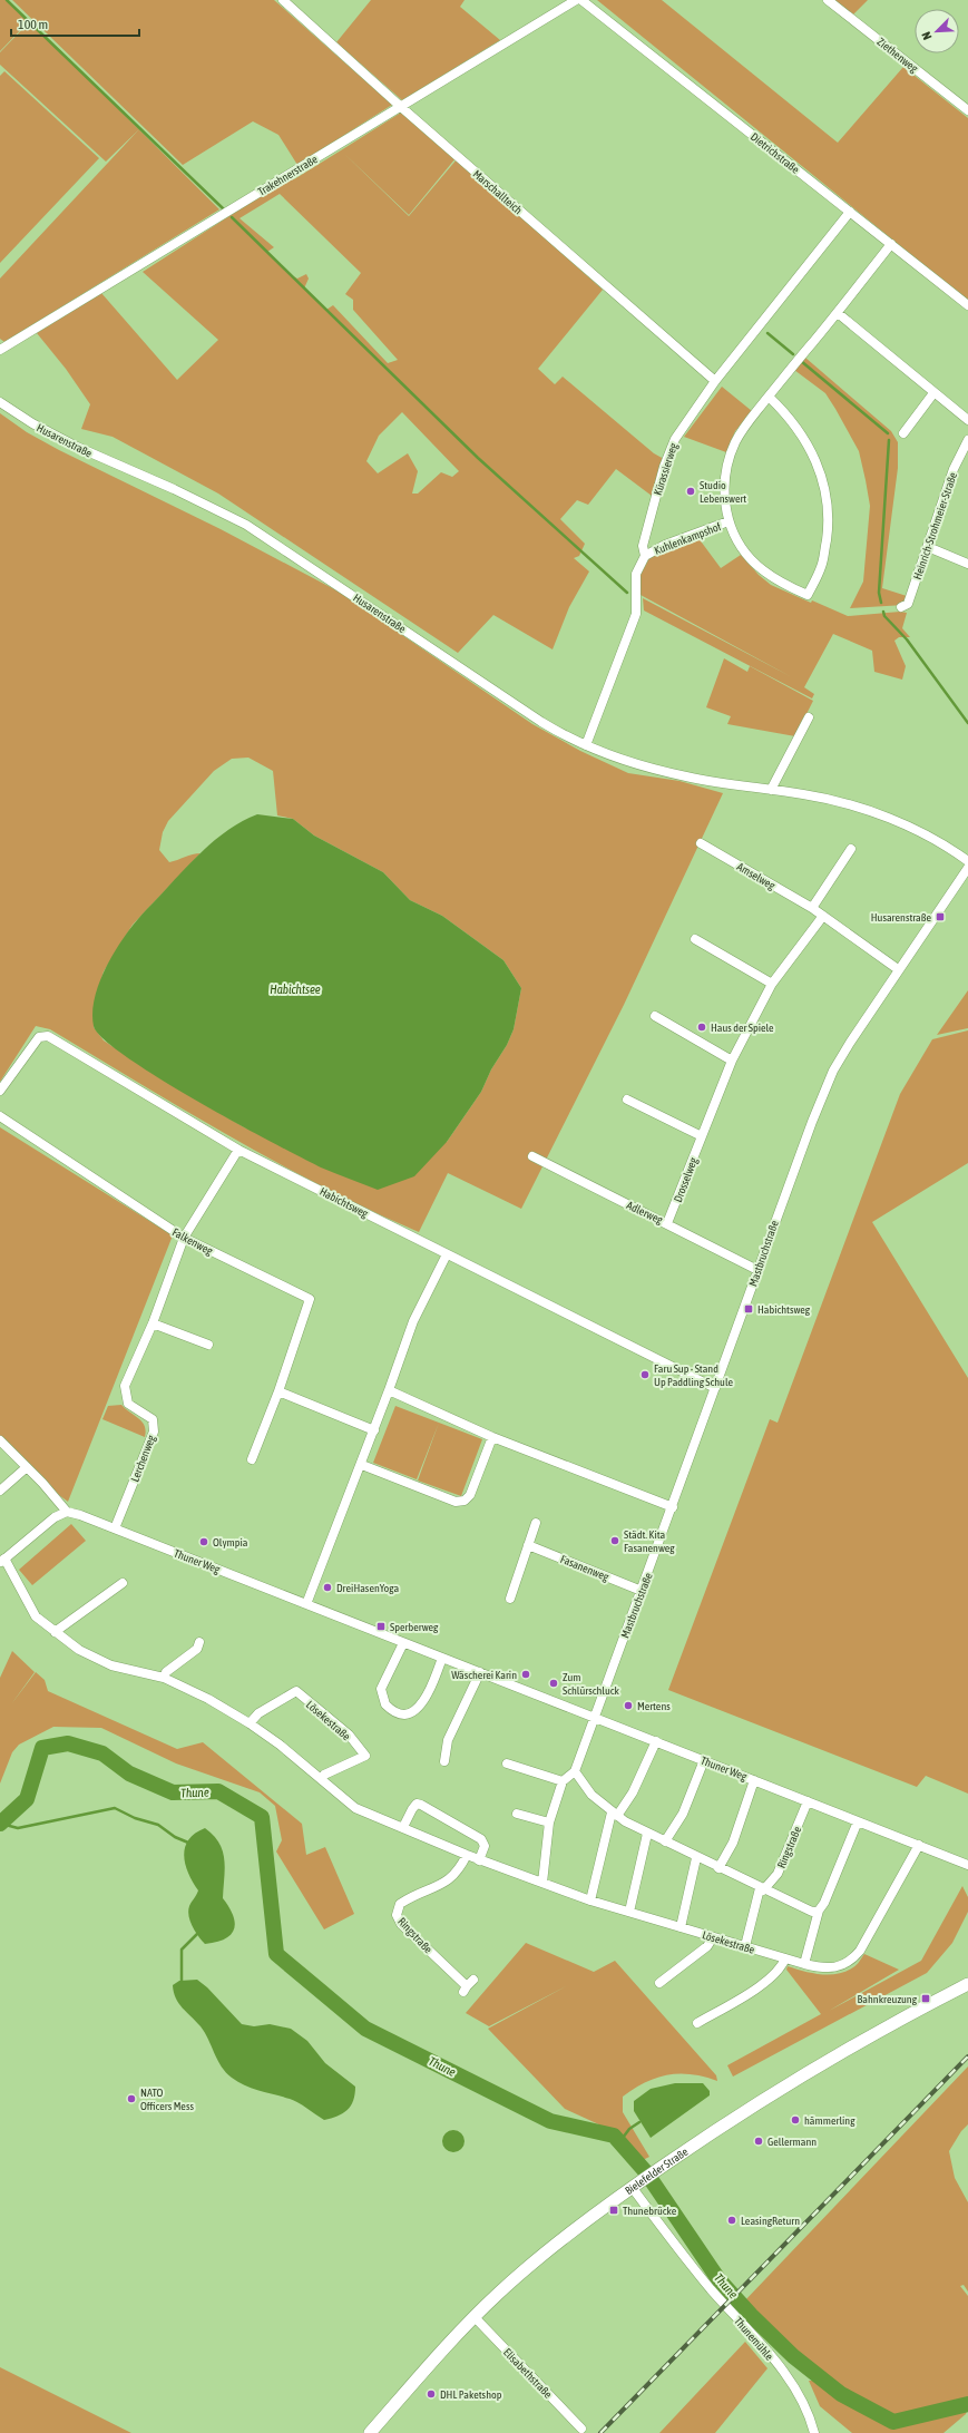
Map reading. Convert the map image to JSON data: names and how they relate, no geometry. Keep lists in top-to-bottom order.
{
  "streets": {
    "main road": ["Bielefelder Straße"],
    "street": [
      "Ziethenweg",
      "Dietrichstraße",
      "Trakehnerstraße",
      "Marschallteich",
      "Husarenstraße",
      "Kürassierweg",
      "Heinrich-Strohmeier-Straße",
      "Kuhlenkampshof",
      "Amselweg",
      "Drosselweg",
      "Habichtsweg",
      "Adlerweg",
      "Falkenweg",
      "Mastbruchstraße",
      "Lerchenweg",
      "Thuner Weg",
      "Fasanenweg",
      "Lösekestraße",
      "Ringstraße",
      "Thunemühle",
      "Elisabethstraße"
    ]
  },
  "crossings": [
    ["Dietrichstraße", "Kürassierweg"],
    ["Trakehnerstraße", "Marschallteich"],
    ["Marschallteich", "Kürassierweg"],
    ["Husarenstraße", "Kürassierweg"],
    ["Kürassierweg", "Kuhlenkampshof"],
    ["Amselweg", "Drosselweg"],
    ["Amselweg", "Mastbruchstraße"],
    ["Drosselweg", "Adlerweg"],
    ["Habichtsweg", "Mastbruchstraße"],
    ["Habichtsweg", "Lerchenweg"],
    ["Adlerweg", "Mastbruchstraße"],
    ["Falkenweg", "Lerchenweg"],
    ["Mastbruchstraße", "Thuner Weg"],
    ["Mastbruchstraße", "Fasanenweg"],
    ["Lerchenweg", "Thuner Weg"],
    ["Thuner Weg", "Lösekestraße"],
    ["Thuner Weg", "Ringstraße"],
    ["Lösekestraße", "Ringstraße"],
    ["Bielefelder Straße", "Thunemühle"],
    ["Bielefelder Straße", "Elisabethstraße"]
  ],
  "water": ["Habichtsee", "Thune"],
  "places": {
    "other": [
      "Studio Lebenswert",
      "Haus der Spiele",
      "Faru Sup - Stand Up Paddling Schule",
      "Städt. Kita Fasanenweg",
      "Olympia",
      "DreiHasenYoga",
      "Wäscherei Karin",
      "Zum Schlürschluck",
      "Mertens",
      "NATO Officers Mess",
      "hämmerling",
      "Gellermann",
      "LeasingReturn",
      "DHL Paketshop"
    ],
    "transit": [
      "Husarenstraße",
      "Habichtsweg",
      "Sperberweg",
      "Bahnkreuzung",
      "Thunebrücke"
    ]
  },
  "scale_bar": "100 m",
  "north": "bottom left"
}
